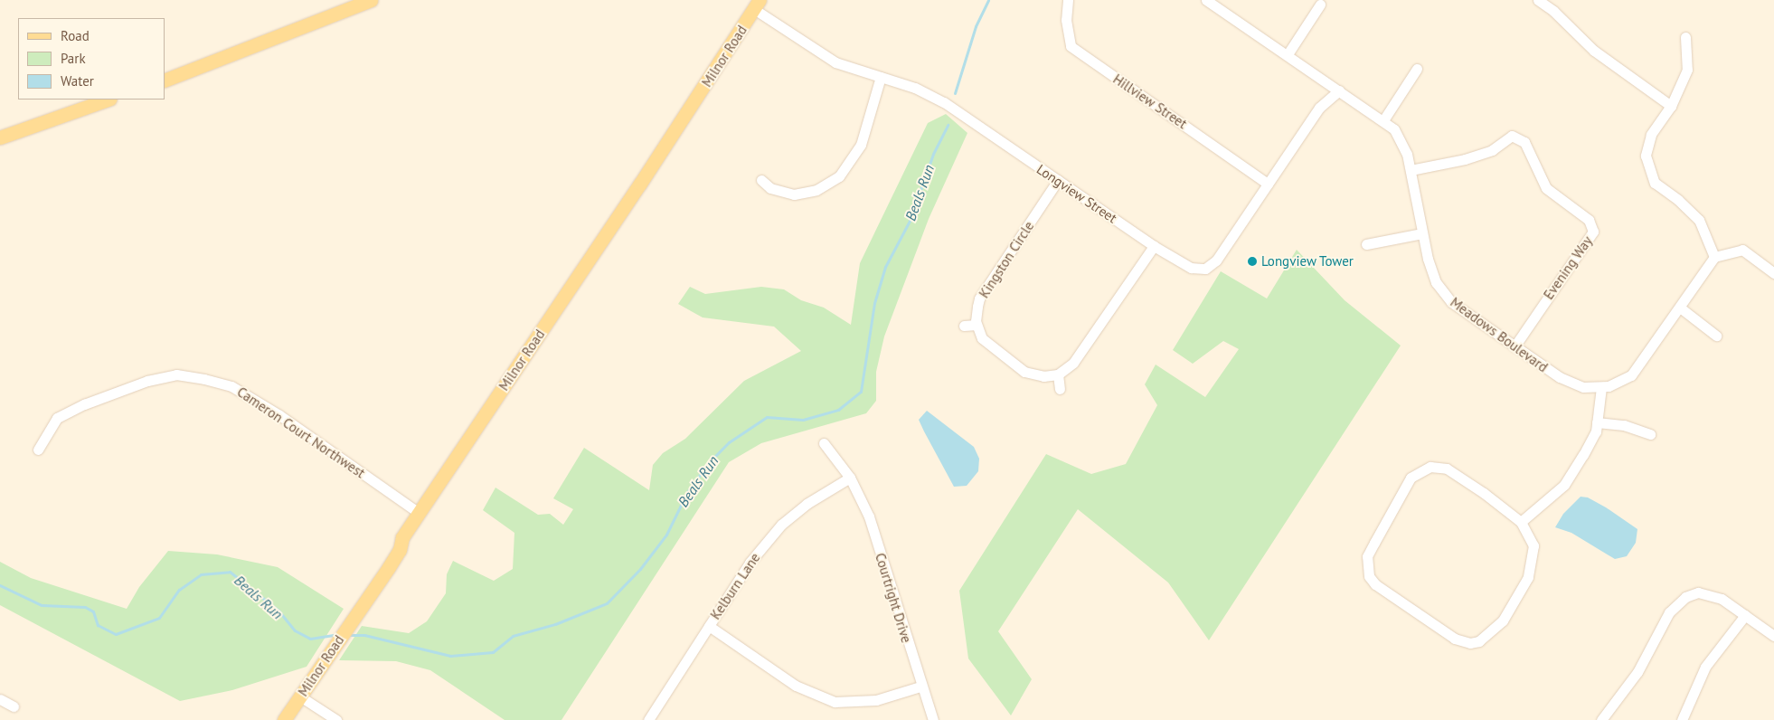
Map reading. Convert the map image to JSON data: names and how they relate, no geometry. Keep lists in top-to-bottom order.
{
  "streets": {
    "main road": ["Milnor Road"],
    "street": [
      "Hillview Street",
      "Longview Street",
      "Kingston Circle",
      "Evening Way",
      "Meadows Boulevard",
      "Cameron Court Northwest",
      "Kelburn Lane",
      "Courtright Drive"
    ]
  },
  "crossings": [
    ["Milnor Road", "Longview Street"],
    ["Milnor Road", "Cameron Court Northwest"],
    ["Hillview Street", "Longview Street"],
    ["Longview Street", "Kingston Circle"],
    ["Longview Street", "Meadows Boulevard"],
    ["Evening Way", "Meadows Boulevard"],
    ["Kelburn Lane", "Courtright Drive"]
  ],
  "water": ["Beals Run"],
  "places": ["Longview Tower"],
  "legend": ["Road", "Park", "Water"]
}
